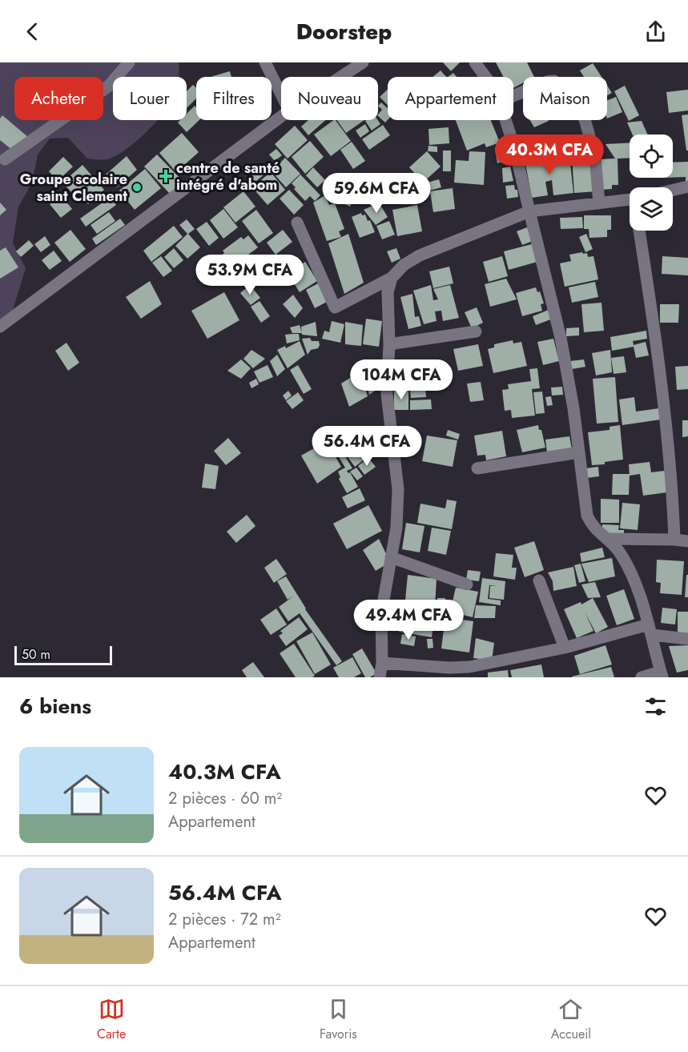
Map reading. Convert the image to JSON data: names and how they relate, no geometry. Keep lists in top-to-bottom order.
{
  "places": {
    "health": ["centre de santé intégré d'abom"],
    "other": ["Groupe scolaire saint Clement"]
  },
  "scale_bar": "50 m",
  "page": {
    "header": "Doorstep",
    "chip": [
      "Acheter",
      "Louer",
      "Filtres",
      "Nouveau",
      "Appartement",
      "Maison"
    ],
    "price": [
      "40.3M CFA",
      "59.6M CFA",
      "53.9M CFA",
      "104M CFA",
      "56.4M CFA",
      "49.4M CFA"
    ],
    "scale": "50 m",
    "heading": "6 biens",
    "list": [
      {
        "name": "40.3M CFA",
        "note": "2 pièces · 60 m² · Appartement"
      },
      {
        "name": "56.4M CFA",
        "note": "2 pièces · 72 m² · Appartement"
      }
    ],
    "tabs": ["Carte", "Favoris", "Accueil"]
  }
}
